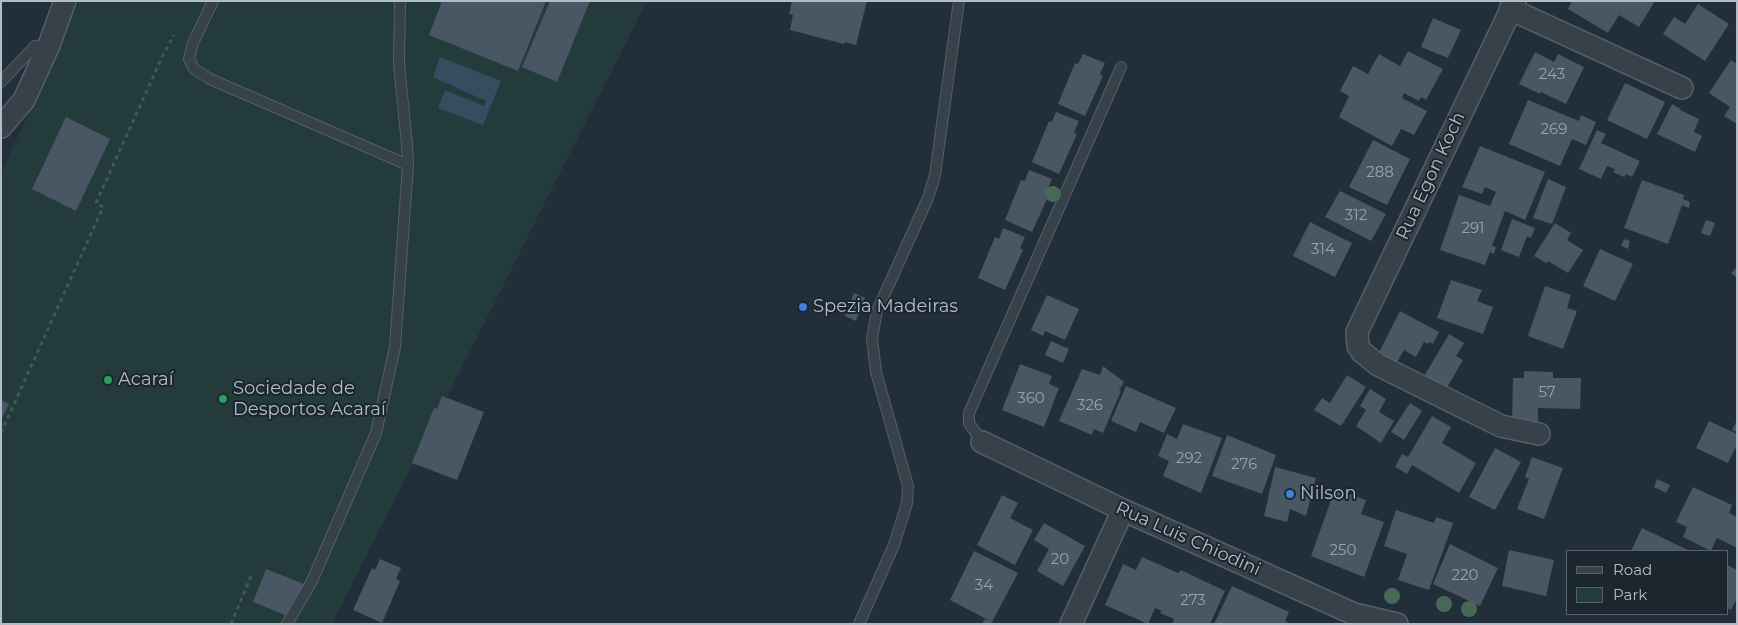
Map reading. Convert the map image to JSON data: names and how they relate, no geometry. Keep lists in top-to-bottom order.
{
  "streets": {
    "street": ["Rua Egon Koch", "Rua Luis Chiodini"]
  },
  "places": [
    "Spezia Madeiras",
    "Acaraí",
    "Sociedade de Desportos Acaraí",
    "Nilson"
  ],
  "house_numbers": [
    "243",
    "269",
    "288",
    "312",
    "291",
    "314",
    "57",
    "360",
    "326",
    "292",
    "276",
    "250",
    "20",
    "220",
    "34",
    "273"
  ],
  "legend": ["Road", "Park"]
}
